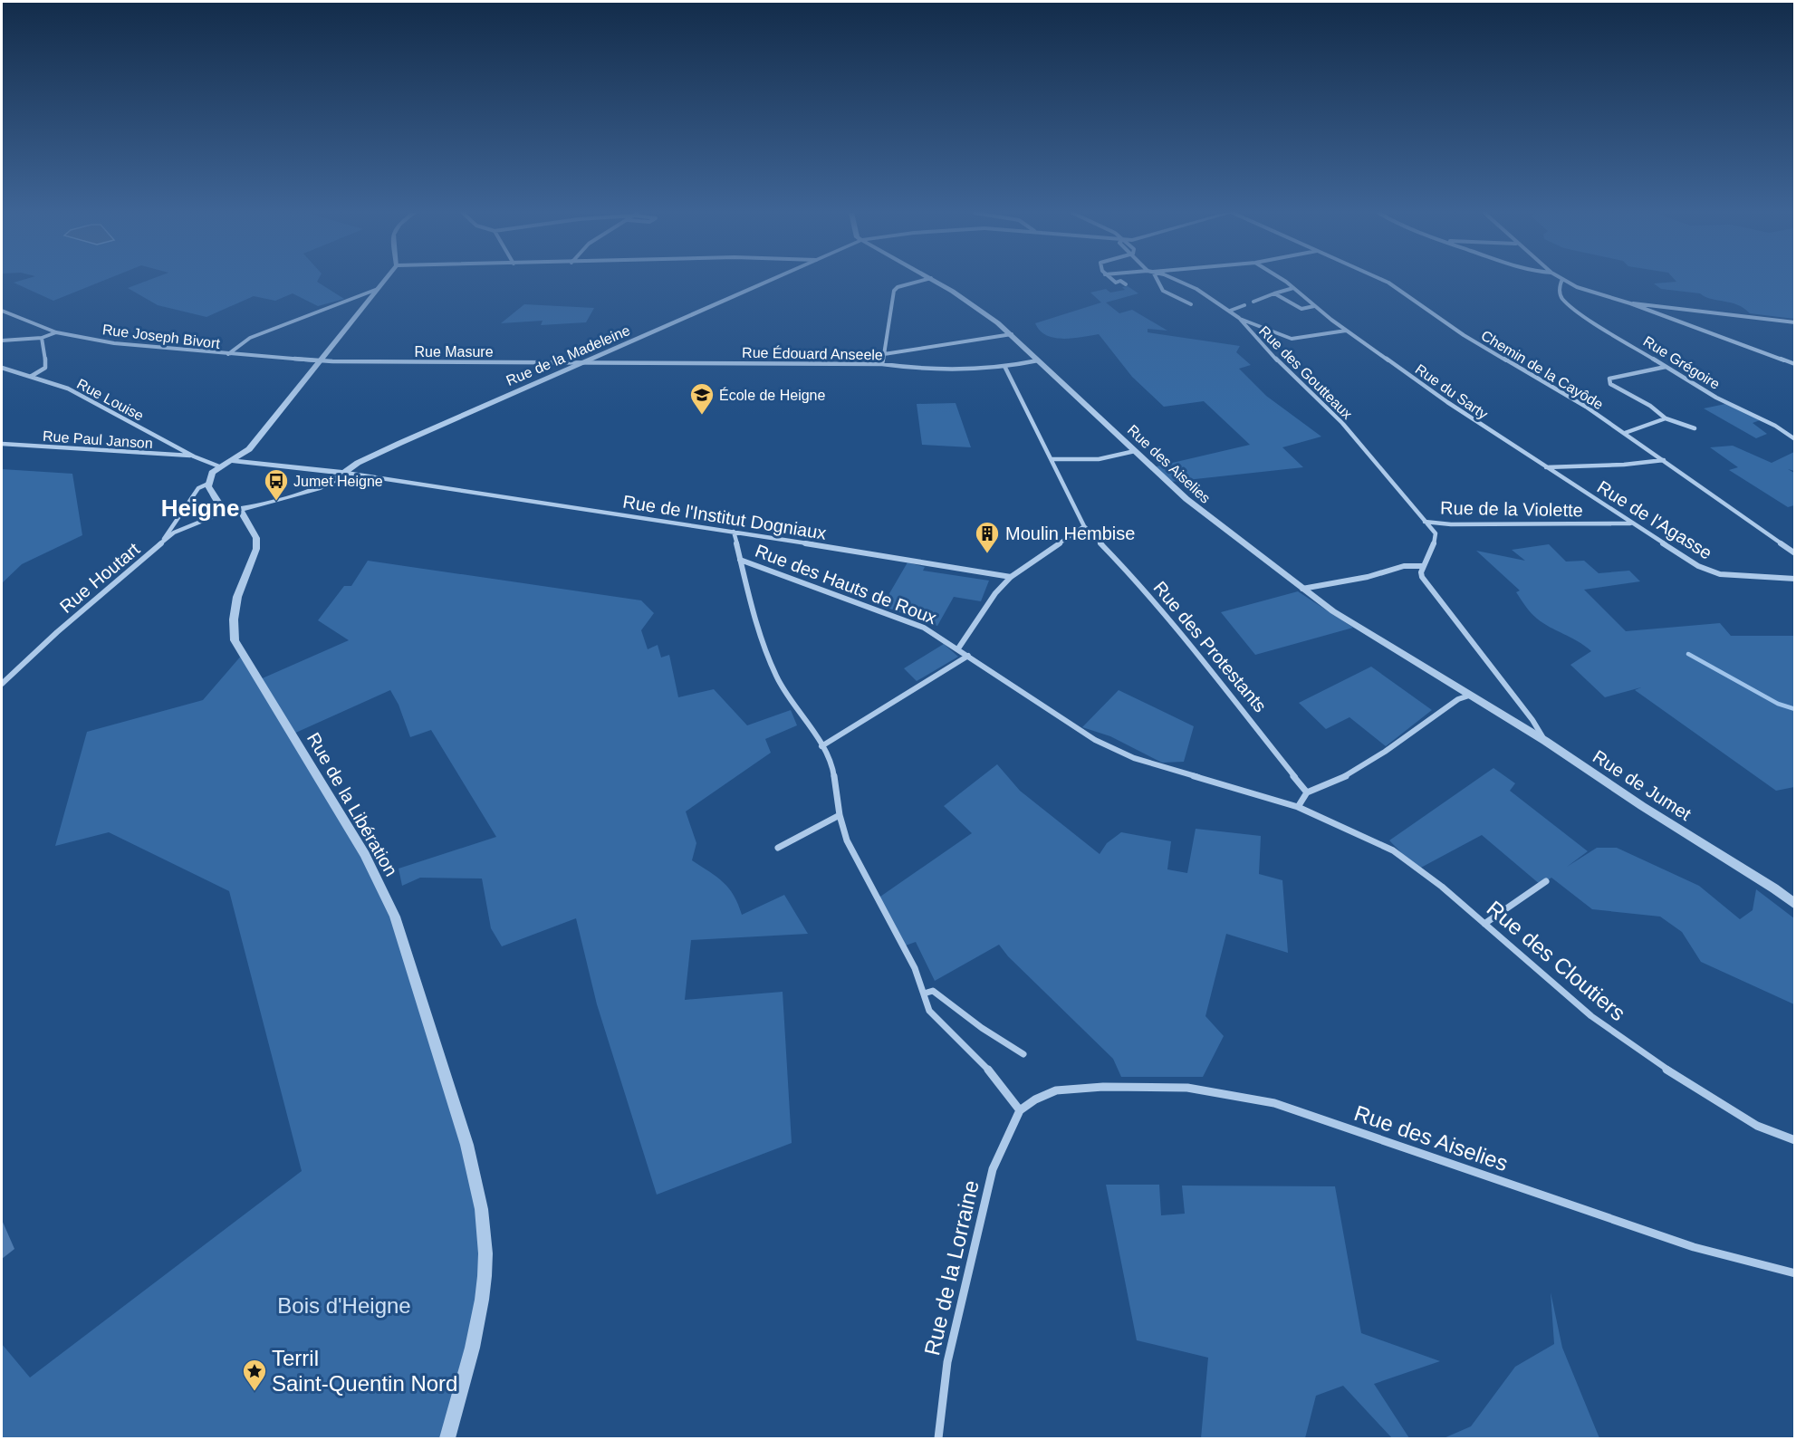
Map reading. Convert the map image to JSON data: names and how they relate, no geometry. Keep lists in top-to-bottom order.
{
  "streets": {
    "street": [
      "Rue Joseph Bivort",
      "Rue Masure",
      "Rue Édouard Anseele",
      "Rue de la Madeleine",
      "Rue Grégoire",
      "Chemin de la Cayôde",
      "Rue des Goutteaux",
      "Rue du Sarty",
      "Rue Louise",
      "Rue Paul Janson",
      "Rue des Aiselies",
      "Rue de la Violette",
      "Rue de l'Institut Dogniaux",
      "Rue de l'Agasse",
      "Rue Houtart",
      "Rue des Hauts de Roux",
      "Rue des Protestants",
      "Rue de Jumet",
      "Rue de la Libération",
      "Rue des Cloutiers",
      "Rue de la Lorraine"
    ]
  },
  "crossings": [
    ["Rue Joseph Bivort", "Rue Masure"],
    ["Rue Masure", "Rue Édouard Anseele"],
    ["Rue Masure", "Rue de la Madeleine"],
    ["Rue Édouard Anseele", "Rue de la Madeleine"],
    ["Rue Édouard Anseele", "Rue des Aiselies"],
    ["Rue Édouard Anseele", "Rue des Protestants"],
    ["Rue de la Madeleine", "Rue de l'Institut Dogniaux"],
    ["Rue de la Madeleine", "Rue Houtart"],
    ["Rue de la Madeleine", "Rue de la Libération"],
    ["Rue des Goutteaux", "Rue de la Violette"],
    ["Rue du Sarty", "Rue de l'Agasse"],
    ["Rue Louise", "Rue Paul Janson"],
    ["Rue des Aiselies", "Rue de Jumet"],
    ["Rue des Aiselies", "Rue de la Lorraine"],
    ["Rue de la Violette", "Rue de l'Agasse"],
    ["Rue des Hauts de Roux", "Rue des Cloutiers"]
  ],
  "districts": ["Heigne"],
  "parks": ["Bois d'Heigne"],
  "places": {
    "school or university": ["École de Heigne"],
    "bus stop": ["Jumet Heigne"],
    "building": ["Moulin Hembise"],
    "place": ["Terril Saint-Quentin Nord"]
  }
}
